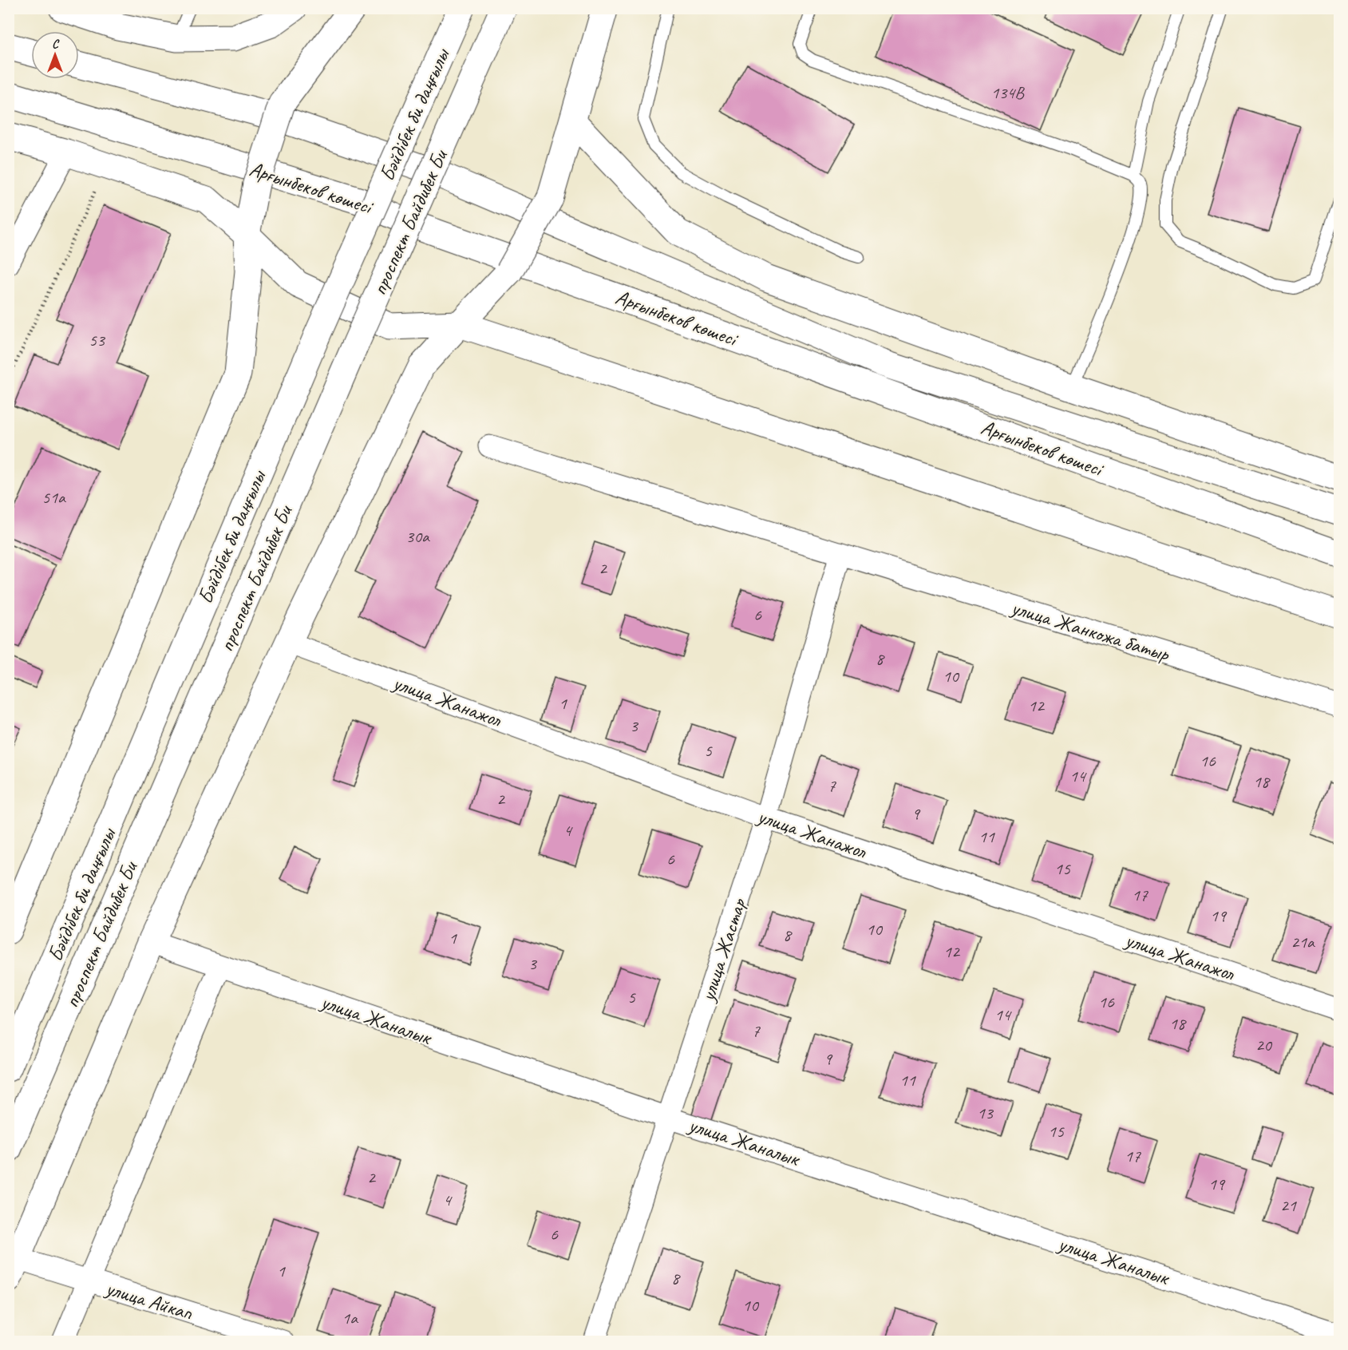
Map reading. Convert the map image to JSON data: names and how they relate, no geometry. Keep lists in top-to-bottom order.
{
  "streets": {
    "main road": ["Бәйдібек би даңғылы", "Арғынбеков көшесі", "проспект Байдибек Би"],
    "street": [
      "улица Жанкожа батыр",
      "улица Жанажол",
      "улица Жастар",
      "улица Жаналык",
      "улица Айкап"
    ]
  },
  "crossings": [
    ["улица Жанкожа батыр", "улица Жастар"],
    ["улица Жанажол", "улица Жастар"],
    ["улица Жастар", "улица Жаналык"]
  ],
  "house_numbers": [
    "134В",
    "53",
    "51а",
    "30а",
    "2",
    "6",
    "8",
    "10",
    "1",
    "12",
    "3",
    "5",
    "16",
    "14",
    "18",
    "7",
    "2",
    "9",
    "4",
    "11",
    "6",
    "15",
    "17",
    "19",
    "10",
    "8",
    "1",
    "21а",
    "12",
    "3",
    "5",
    "16",
    "14",
    "18",
    "7",
    "20",
    "9",
    "11",
    "13",
    "15",
    "17",
    "2",
    "19",
    "4",
    "21",
    "6",
    "1",
    "8",
    "10",
    "1а"
  ],
  "north": "top"
}
